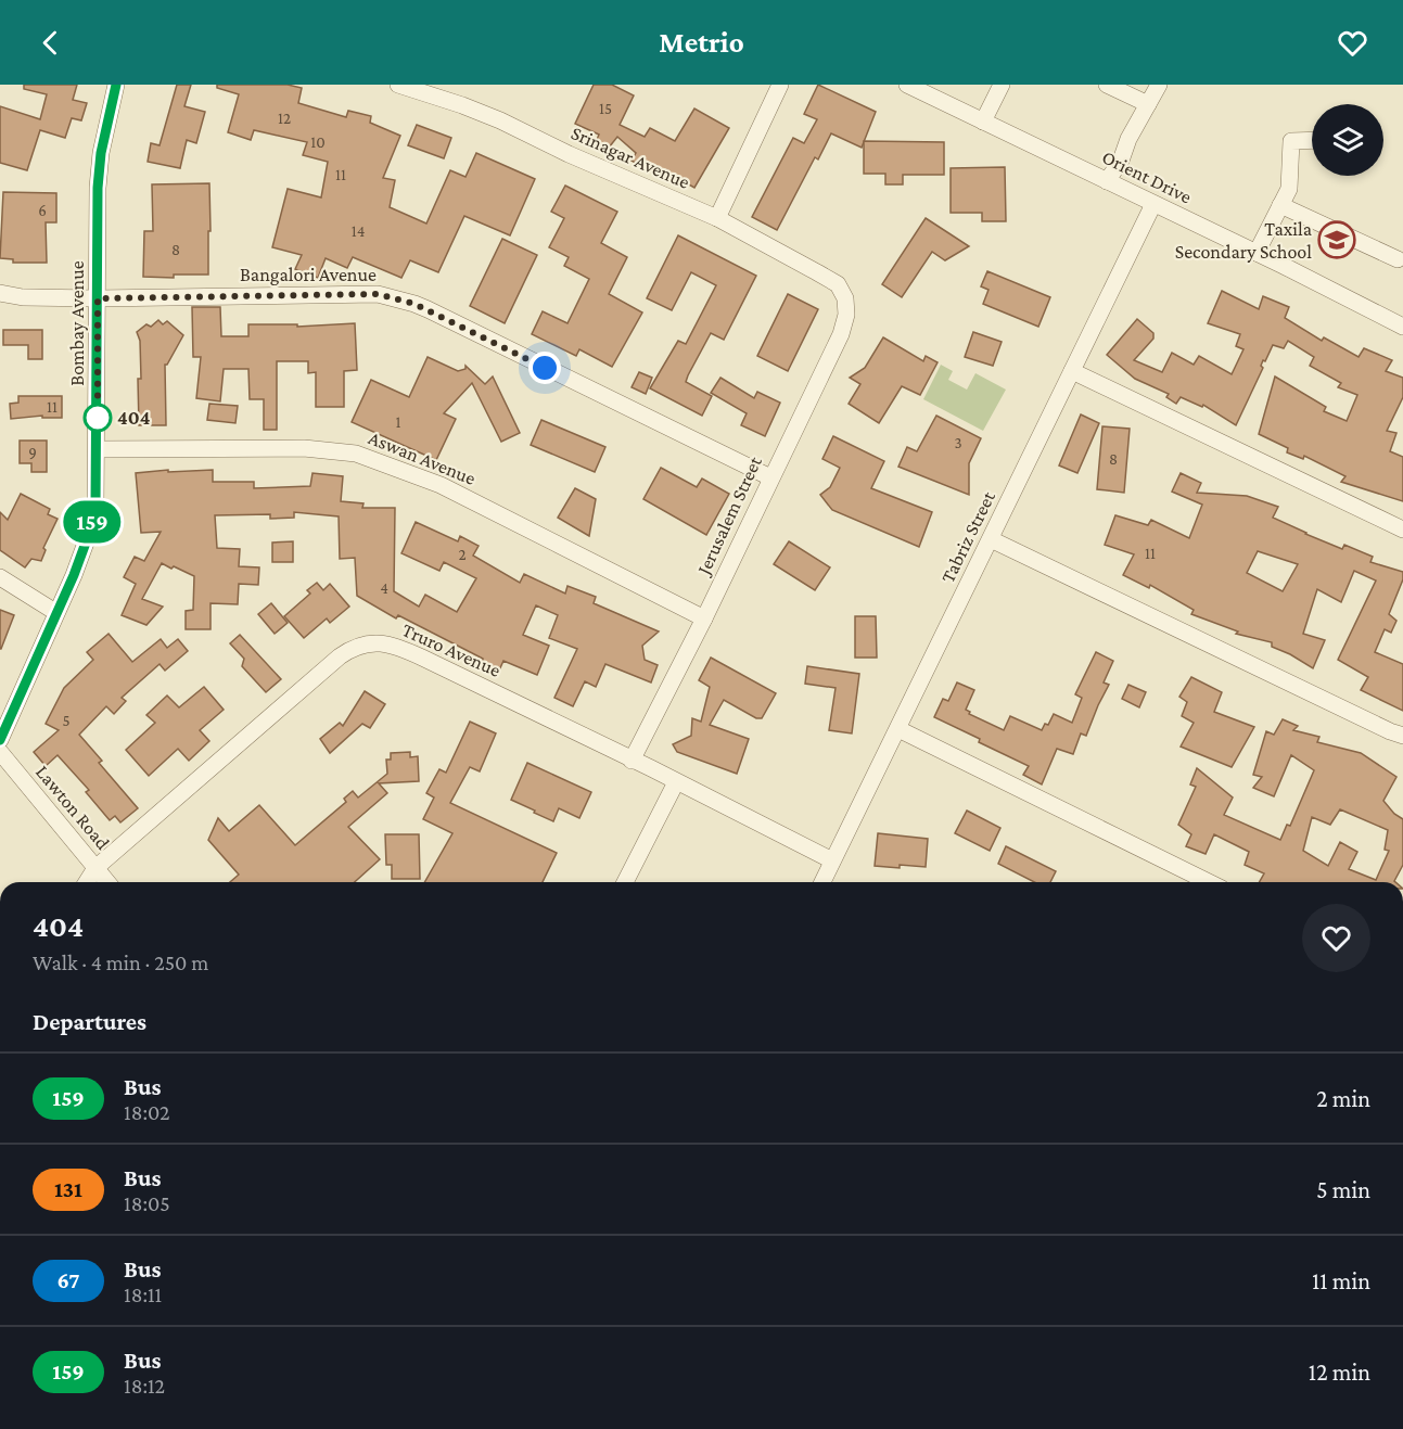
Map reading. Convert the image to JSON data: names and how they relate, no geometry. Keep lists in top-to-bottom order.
{
  "streets": {
    "street": [
      "Srinagar Avenue",
      "Orient Drive",
      "Bangalori Avenue",
      "Bombay Avenue",
      "Aswan Avenue",
      "Jerusalem Street",
      "Tabriz Street",
      "Truro Avenue",
      "Lawton Road"
    ]
  },
  "crossings": [
    ["Srinagar Avenue", "Jerusalem Street"],
    ["Orient Drive", "Tabriz Street"],
    ["Bangalori Avenue", "Bombay Avenue"],
    ["Bangalori Avenue", "Jerusalem Street"],
    ["Bombay Avenue", "Aswan Avenue"],
    ["Aswan Avenue", "Jerusalem Street"],
    ["Jerusalem Street", "Truro Avenue"],
    ["Tabriz Street", "Truro Avenue"],
    ["Truro Avenue", "Lawton Road"]
  ],
  "places": {
    "school or university": ["Taxila Secondary School"],
    "other": ["404"]
  },
  "lines": ["bus line 159"],
  "house_numbers": [
    "15",
    "12",
    "10",
    "11",
    "6",
    "14",
    "8",
    "11",
    "1",
    "3",
    "9",
    "8",
    "11",
    "2",
    "4",
    "5"
  ],
  "page": {
    "header": "Metrio",
    "on_map": "159",
    "heading": [
      ["404", "Walk · 4 min · 250 m"],
      "Departures"
    ],
    "list": [
      {
        "mark": "159",
        "name": "Bus",
        "note": "18:02",
        "value": "2 min"
      },
      {
        "mark": "131",
        "name": "Bus",
        "note": "18:05",
        "value": "5 min"
      },
      {
        "mark": "67",
        "name": "Bus",
        "note": "18:11",
        "value": "11 min"
      },
      {
        "mark": "159",
        "name": "Bus",
        "note": "18:12",
        "value": "12 min"
      }
    ]
  }
}
